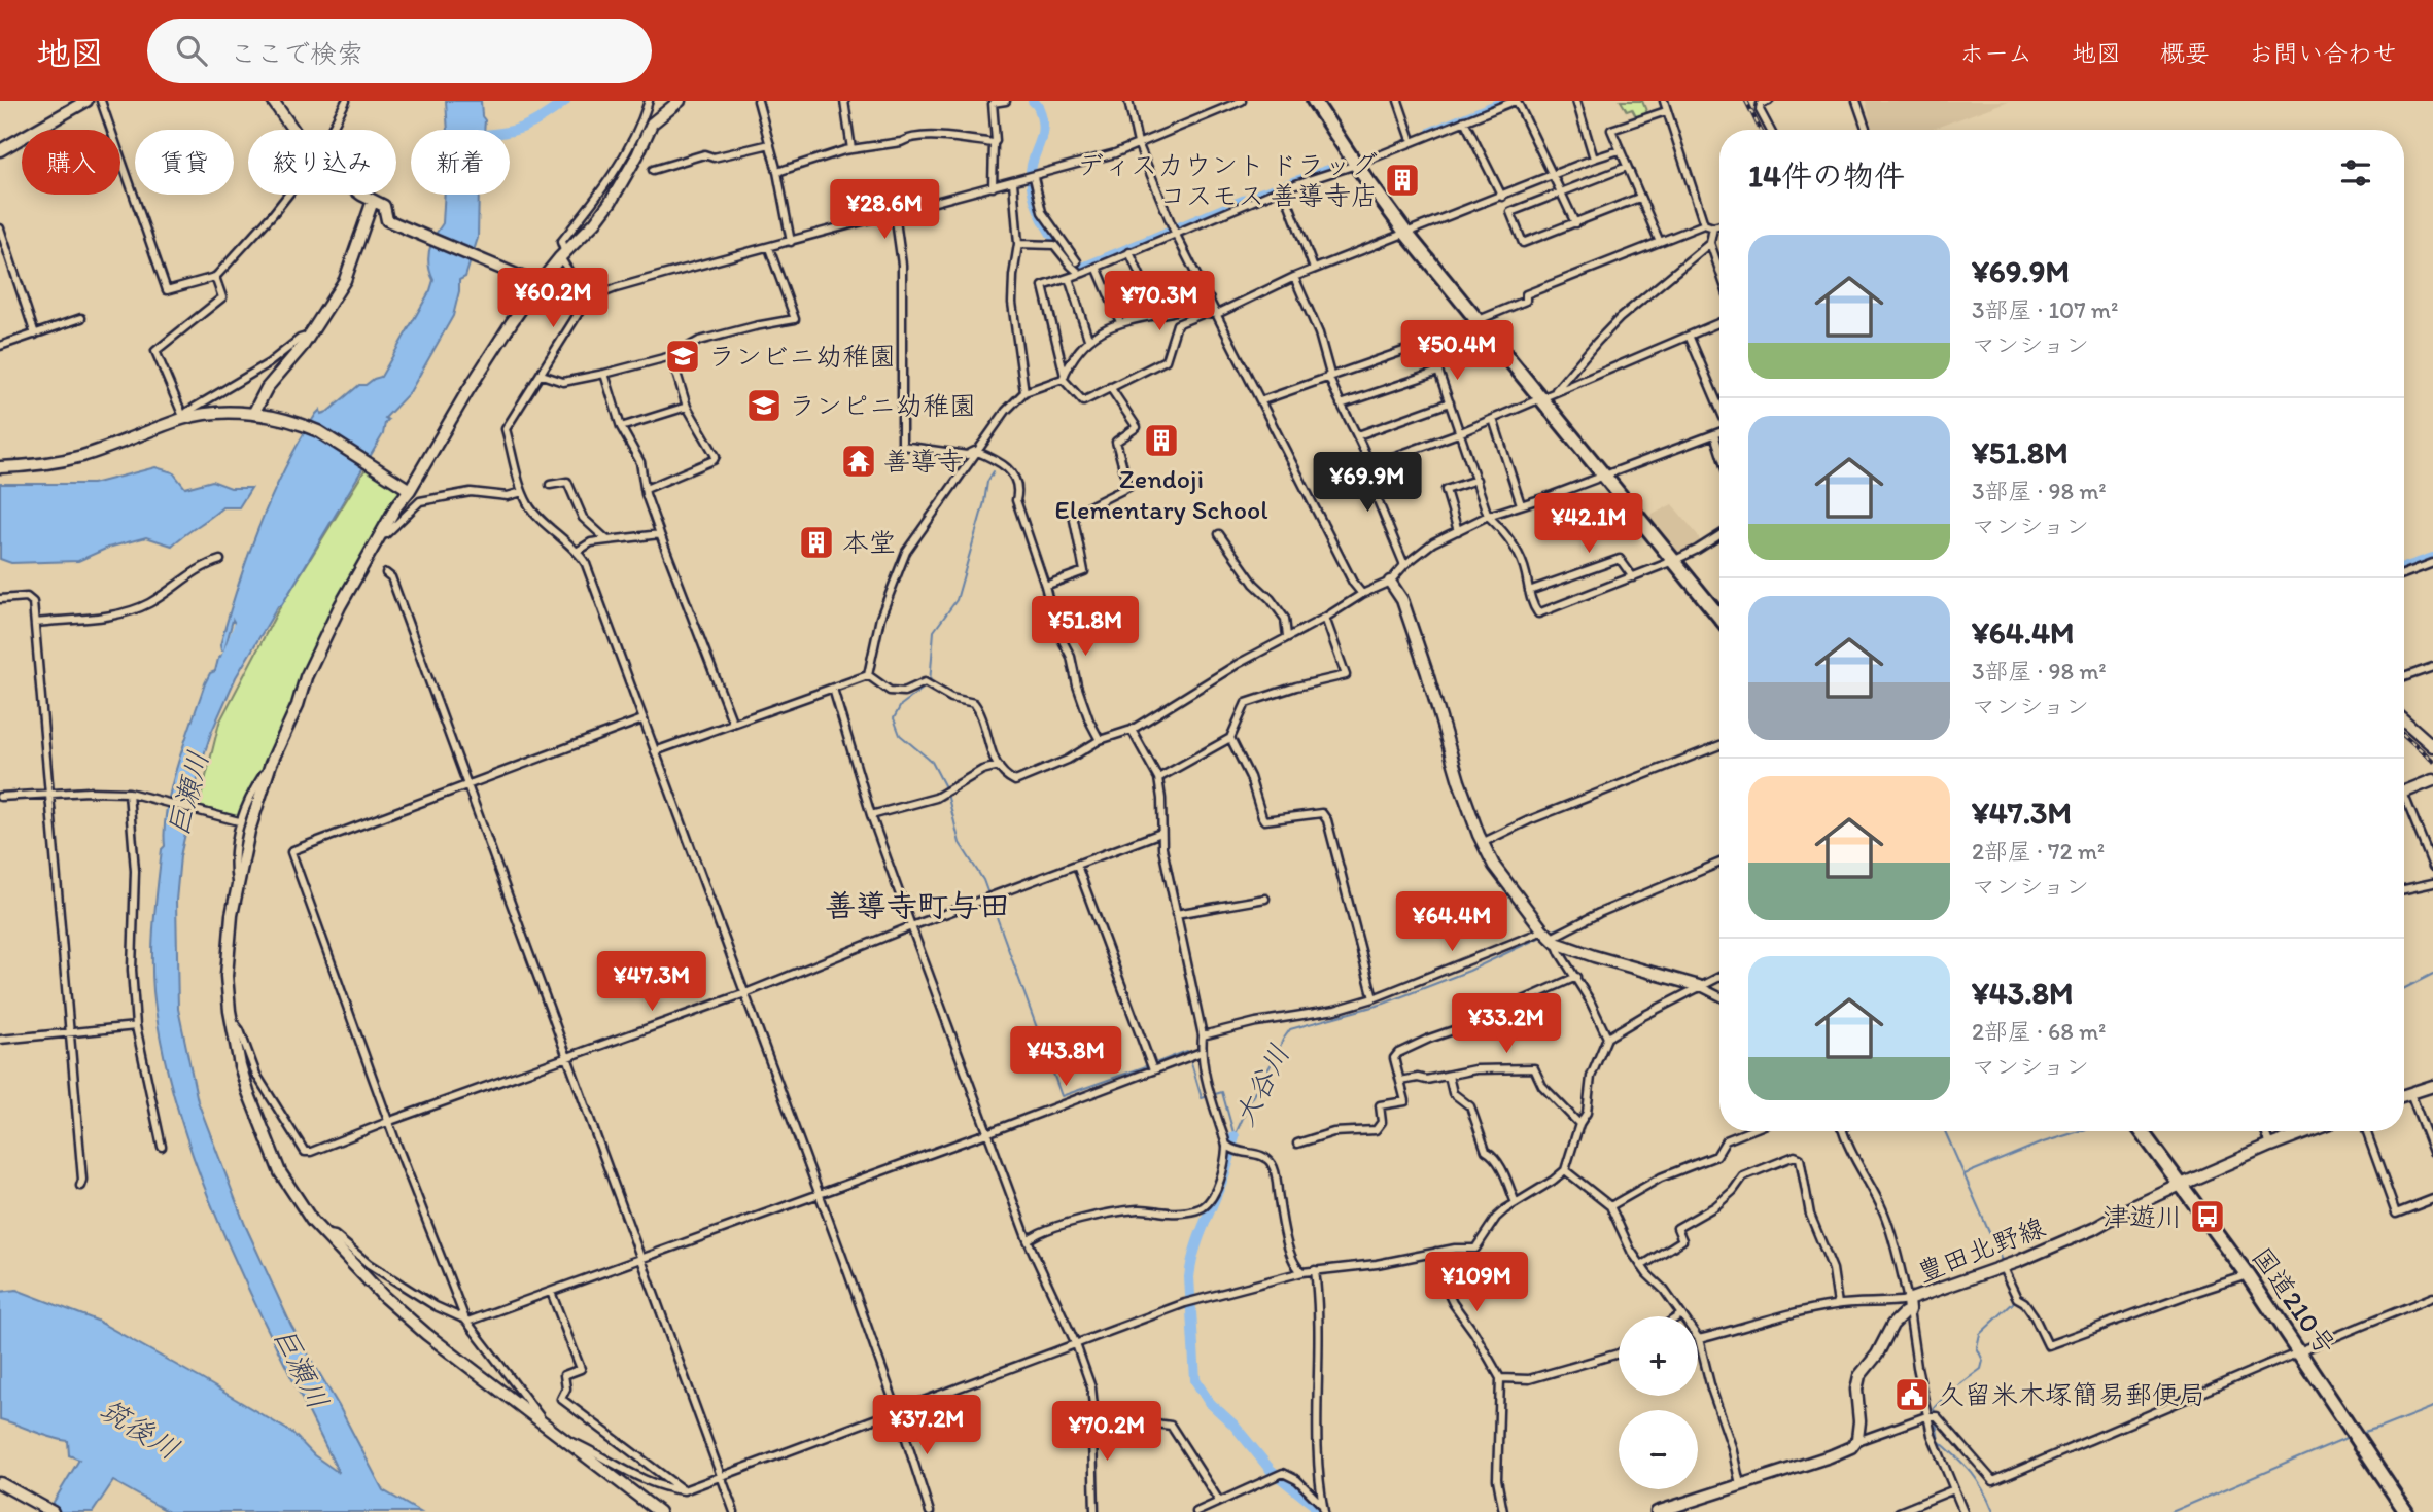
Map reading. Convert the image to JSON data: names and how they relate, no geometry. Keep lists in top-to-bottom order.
{
  "streets": {
    "highway": ["国道210号"],
    "street": ["豊田北野線"]
  },
  "crossings": [
    ["豊田北野線", "国道210号"]
  ],
  "districts": ["善導寺町与田"],
  "water": ["巨瀬川", "大谷川", "筑後川"],
  "places": {
    "building": ["ディスカウント ドラッグ コスモス 善導寺店", "Zendoji Elementary School", "本堂"],
    "school or university": ["ランビニ幼稚園", "ランピニ幼稚園"],
    "temple": ["善導寺"],
    "bus stop": ["津遊川"],
    "public building": ["久留米木塚簡易郵便局"]
  },
  "page": {
    "header": "地図",
    "search": "ここで検索",
    "nav": [
      "ホーム",
      "地図",
      "概要",
      "お問い合わせ"
    ],
    "chip": [
      "購入",
      "賃貸",
      "絞り込み",
      "新着"
    ],
    "heading": "14件の物件",
    "price": [
      "¥28.6M",
      "¥60.2M",
      "¥70.3M",
      "¥50.4M",
      "¥69.9M",
      "¥42.1M",
      "¥51.8M",
      "¥64.4M",
      "¥47.3M",
      "¥33.2M",
      "¥43.8M",
      "¥109M",
      "¥37.2M",
      "¥70.2M"
    ],
    "list": [
      {
        "name": "¥69.9M",
        "note": "3部屋 · 107 m² · マンション"
      },
      {
        "name": "¥51.8M",
        "note": "3部屋 · 98 m² · マンション"
      },
      {
        "name": "¥64.4M",
        "note": "3部屋 · 98 m² · マンション"
      },
      {
        "name": "¥47.3M",
        "note": "2部屋 · 72 m² · マンション"
      },
      {
        "name": "¥43.8M",
        "note": "2部屋 · 68 m² · マンション"
      }
    ],
    "map_buttons": ["+", "−"]
  }
}
